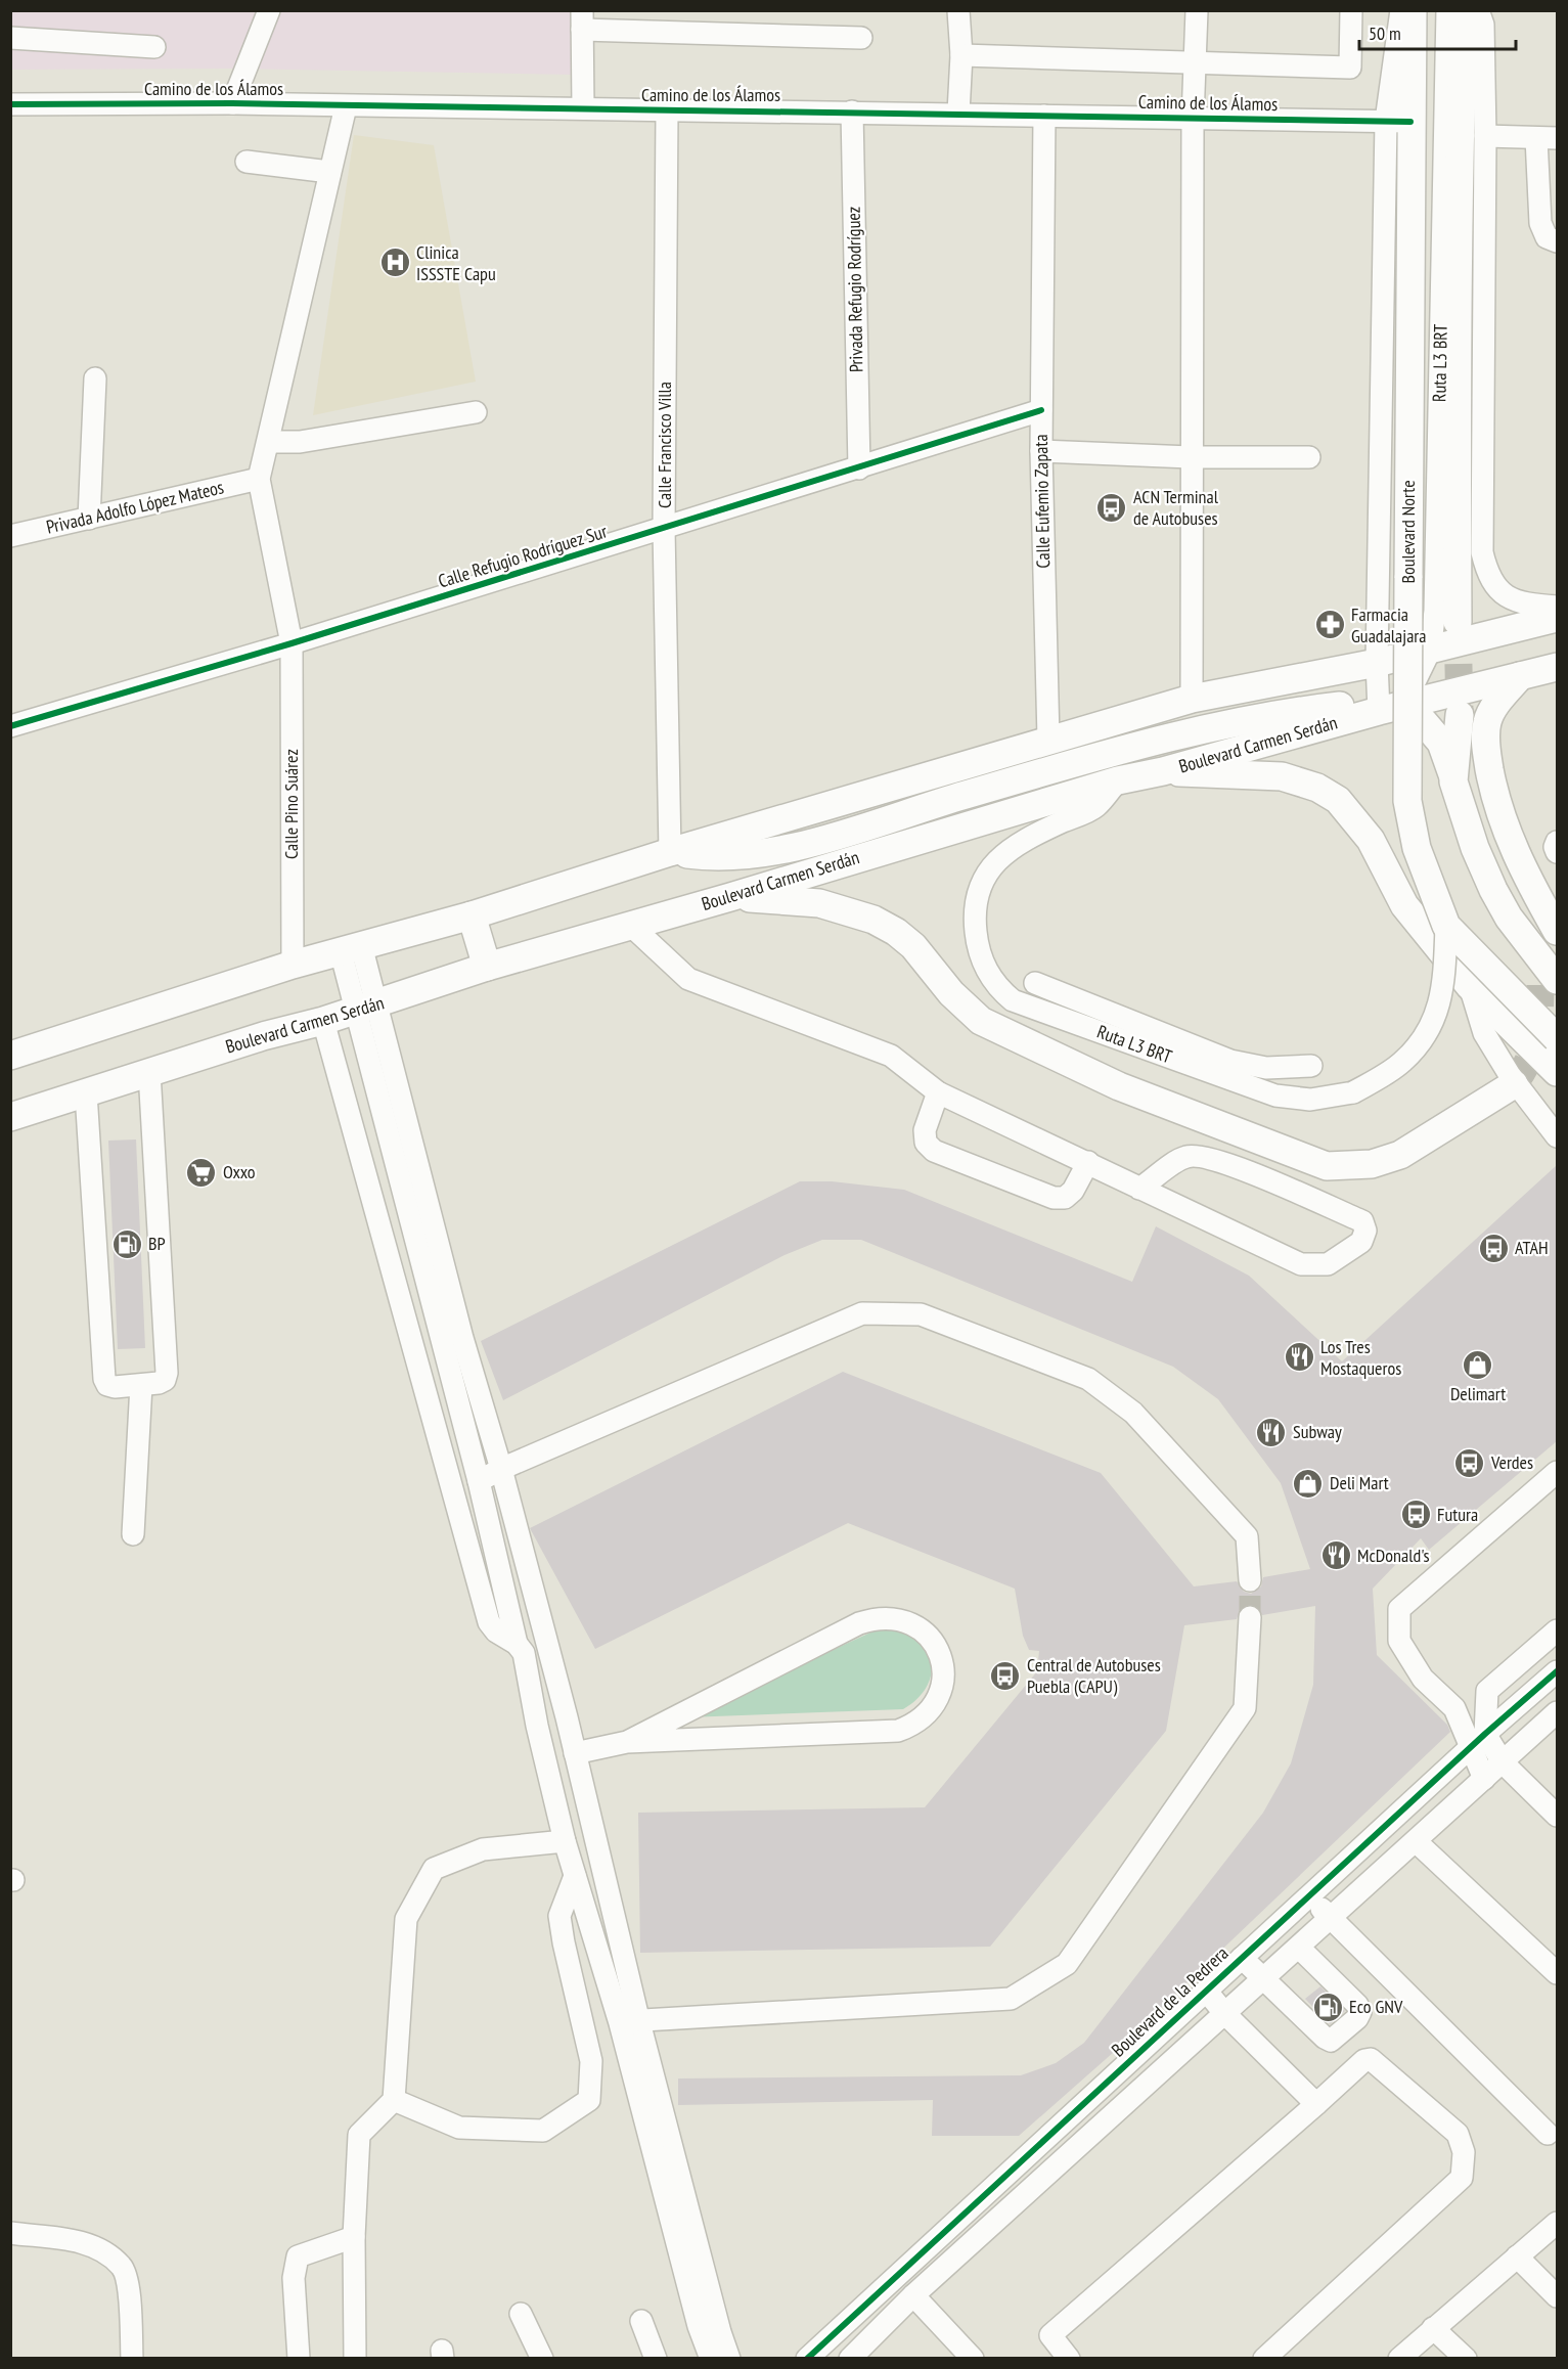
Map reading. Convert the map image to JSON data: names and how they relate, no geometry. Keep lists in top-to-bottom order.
{
  "streets": {
    "main road": ["Boulevard Norte", "Boulevard Carmen Serdán"],
    "street": [
      "Camino de los Álamos",
      "Privada Refugio Rodríguez",
      "Ruta L3 BRT",
      "Calle Francisco Villa",
      "Calle Eufemio Zapata",
      "Privada Adolfo López Mateos",
      "Calle Refugio Rodríguez Sur",
      "Calle Pino Suárez",
      "Boulevard de la Pedrera"
    ]
  },
  "crossings": [
    ["Camino de los Álamos", "Privada Refugio Rodríguez"],
    ["Camino de los Álamos", "Calle Francisco Villa"],
    ["Camino de los Álamos", "Calle Eufemio Zapata"],
    ["Camino de los Álamos", "Boulevard Norte"],
    ["Privada Refugio Rodríguez", "Calle Refugio Rodríguez Sur"],
    ["Ruta L3 BRT", "Boulevard Norte"],
    ["Ruta L3 BRT", "Boulevard Carmen Serdán"],
    ["Calle Francisco Villa", "Calle Refugio Rodríguez Sur"],
    ["Calle Eufemio Zapata", "Calle Refugio Rodríguez Sur"],
    ["Privada Adolfo López Mateos", "Calle Pino Suárez"],
    ["Boulevard Norte", "Boulevard Carmen Serdán"],
    ["Calle Refugio Rodríguez Sur", "Calle Pino Suárez"]
  ],
  "places": {
    "hospital": ["Clinica ISSSTE Capu"],
    "bus stop": [
      "ACN Terminal de Autobuses",
      "ATAH",
      "Verdes",
      "Futura",
      "Central de Autobuses Puebla (CAPU)"
    ],
    "pharmacy": ["Farmacia Guadalajara"],
    "supermarket": ["Oxxo"],
    "fuel station": ["BP", "Eco GNV"],
    "restaurant": ["Los Tres Mostaqueros", "Subway", "McDonald's"],
    "shop": ["Delimart", "Deli Mart"]
  },
  "scale_bar": "50 m"
}
